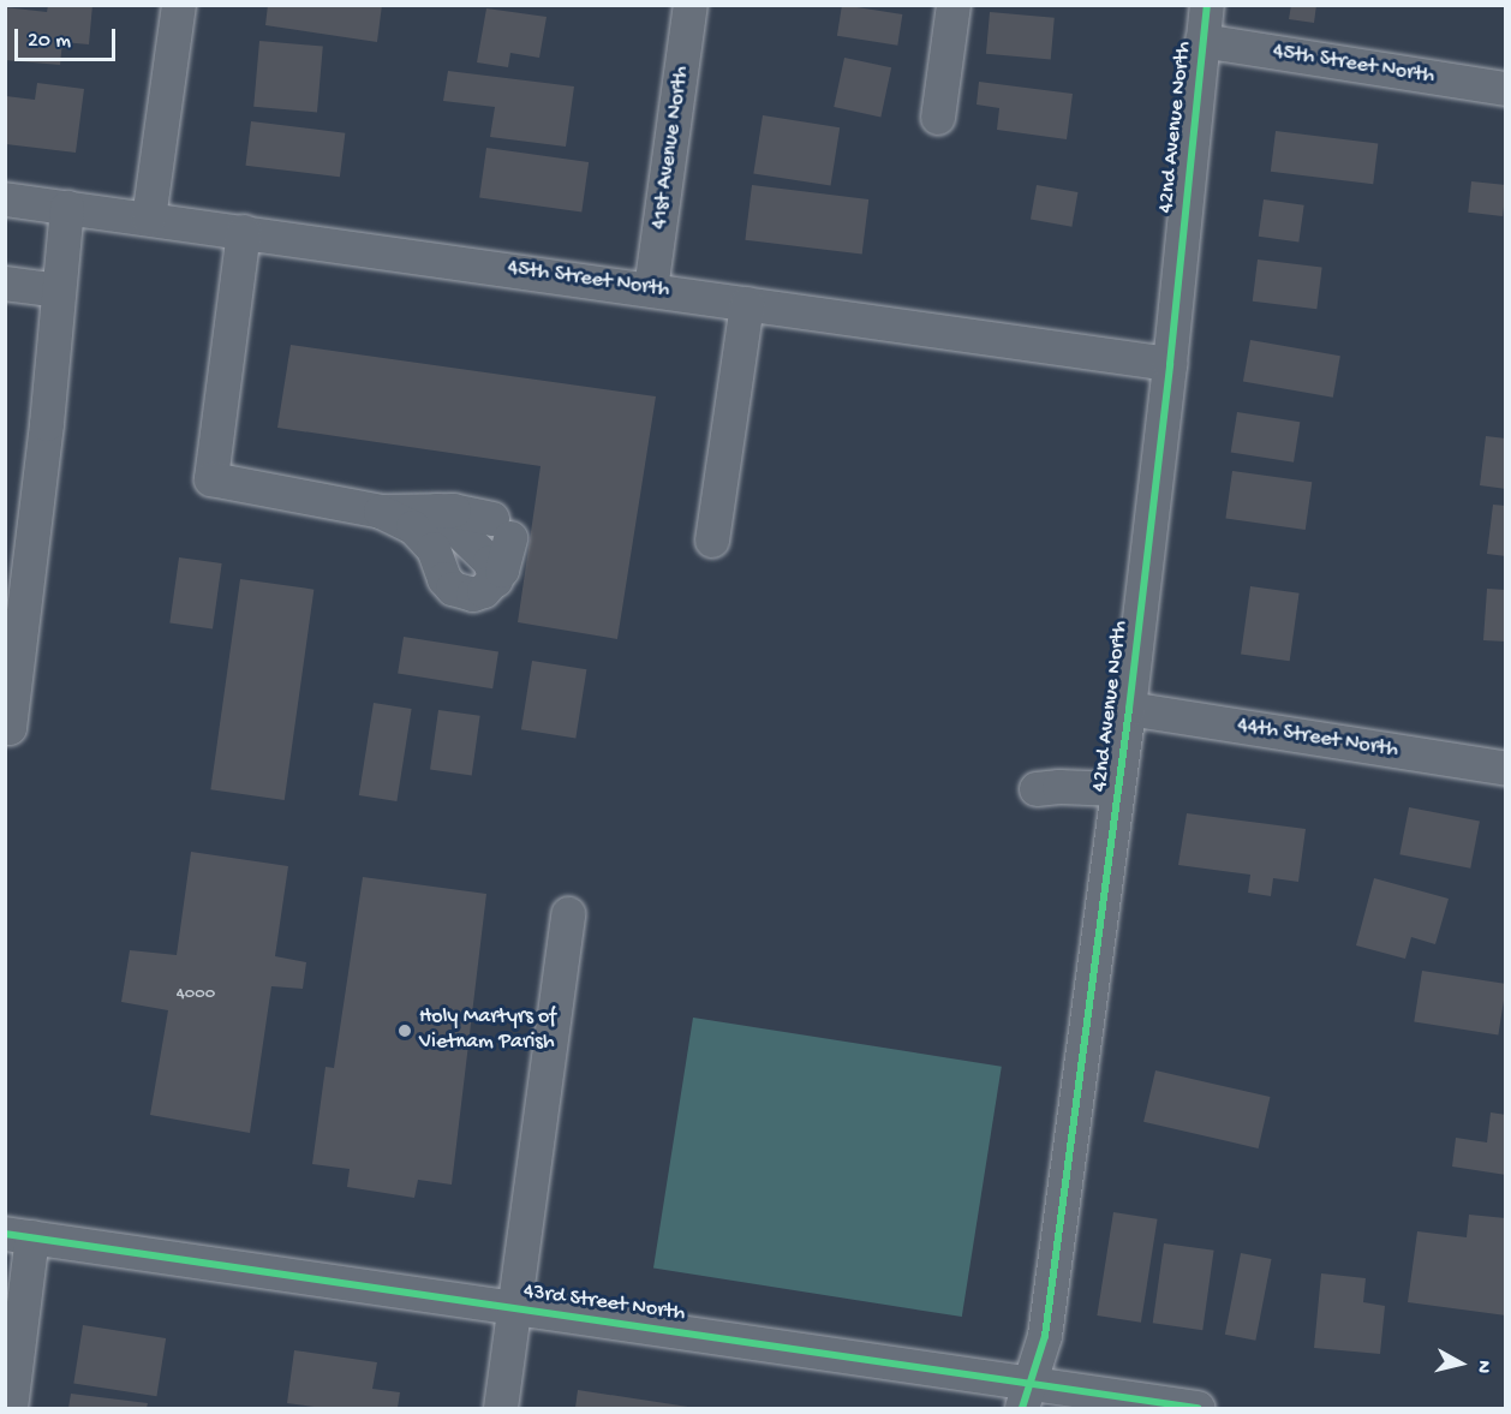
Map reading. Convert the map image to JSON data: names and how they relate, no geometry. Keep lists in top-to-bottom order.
{
  "streets": {
    "street": [
      "45th Street North",
      "42nd Avenue North",
      "41st Avenue North",
      "44th Street North",
      "43rd Street North"
    ]
  },
  "crossings": [
    ["45th Street North", "42nd Avenue North"],
    ["45th Street North", "41st Avenue North"],
    ["42nd Avenue North", "44th Street North"],
    ["42nd Avenue North", "43rd Street North"]
  ],
  "places": ["Holy Martyrs of Vietnam Parish"],
  "house_numbers": ["4000"],
  "scale_bar": "20 m",
  "north": "right"
}
